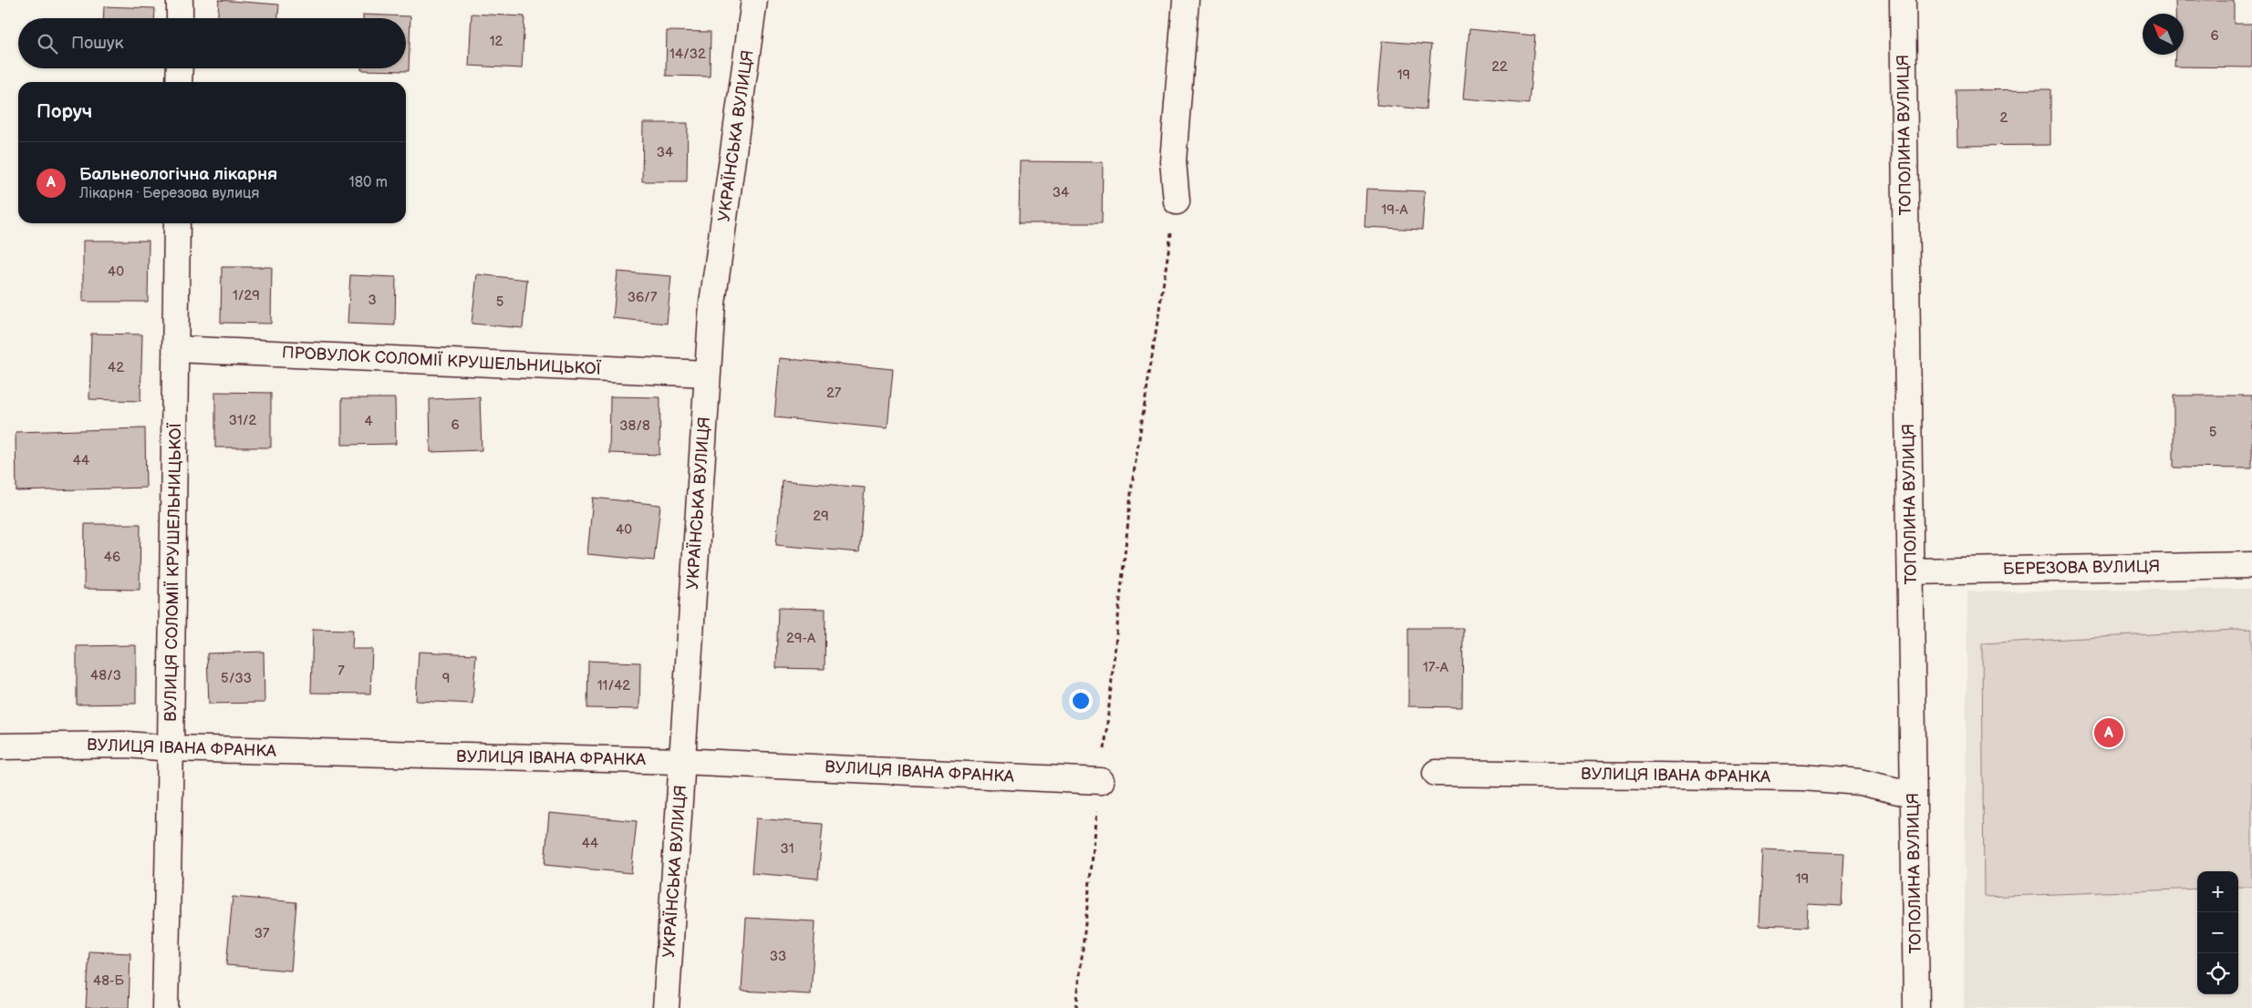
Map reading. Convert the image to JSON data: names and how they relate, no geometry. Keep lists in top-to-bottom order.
{
  "streets": {
    "street": [
      "ТОПОЛИНА ВУЛИЦЯ",
      "УКРАЇНСЬКА ВУЛИЦЯ",
      "ПРОВУЛОК СОЛОМІЇ КРУШЕЛЬНИЦЬКОЇ",
      "БЕРЕЗОВА ВУЛИЦЯ",
      "ВУЛИЦЯ СОЛОМІЇ КРУШЕЛЬНИЦЬКОЇ",
      "ВУЛИЦЯ ІВАНА ФРАНКА"
    ]
  },
  "crossings": [
    ["ТОПОЛИНА ВУЛИЦЯ", "БЕРЕЗОВА ВУЛИЦЯ"],
    ["ТОПОЛИНА ВУЛИЦЯ", "ВУЛИЦЯ ІВАНА ФРАНКА"],
    ["УКРАЇНСЬКА ВУЛИЦЯ", "ПРОВУЛОК СОЛОМІЇ КРУШЕЛЬНИЦЬКОЇ"],
    ["УКРАЇНСЬКА ВУЛИЦЯ", "ВУЛИЦЯ ІВАНА ФРАНКА"],
    ["ПРОВУЛОК СОЛОМІЇ КРУШЕЛЬНИЦЬКОЇ", "ВУЛИЦЯ СОЛОМІЇ КРУШЕЛЬНИЦЬКОЇ"],
    ["ВУЛИЦЯ СОЛОМІЇ КРУШЕЛЬНИЦЬКОЇ", "ВУЛИЦЯ ІВАНА ФРАНКА"]
  ],
  "house_numbers": [
    "6",
    "12",
    "14/32",
    "22",
    "19",
    "2",
    "34",
    "34",
    "19-А",
    "40",
    "1/29",
    "36/7",
    "3",
    "5",
    "42",
    "27",
    "31/2",
    "4",
    "6",
    "38/8",
    "5",
    "44",
    "29",
    "40",
    "46",
    "29-А",
    "17-А",
    "7",
    "48/3",
    "5/33",
    "9",
    "11/42",
    "44",
    "31",
    "19",
    "37",
    "33",
    "48-Б"
  ],
  "north": "top left",
  "page": {
    "search": "Пошук",
    "heading": "Поруч",
    "list": [
      {
        "mark": "A",
        "name": "Бальнеологічна лікарня",
        "note": "Лікарня · Березова вулиця",
        "value": "180 m"
      }
    ],
    "pins": "A",
    "map_buttons": ["+", "−"]
  }
}
